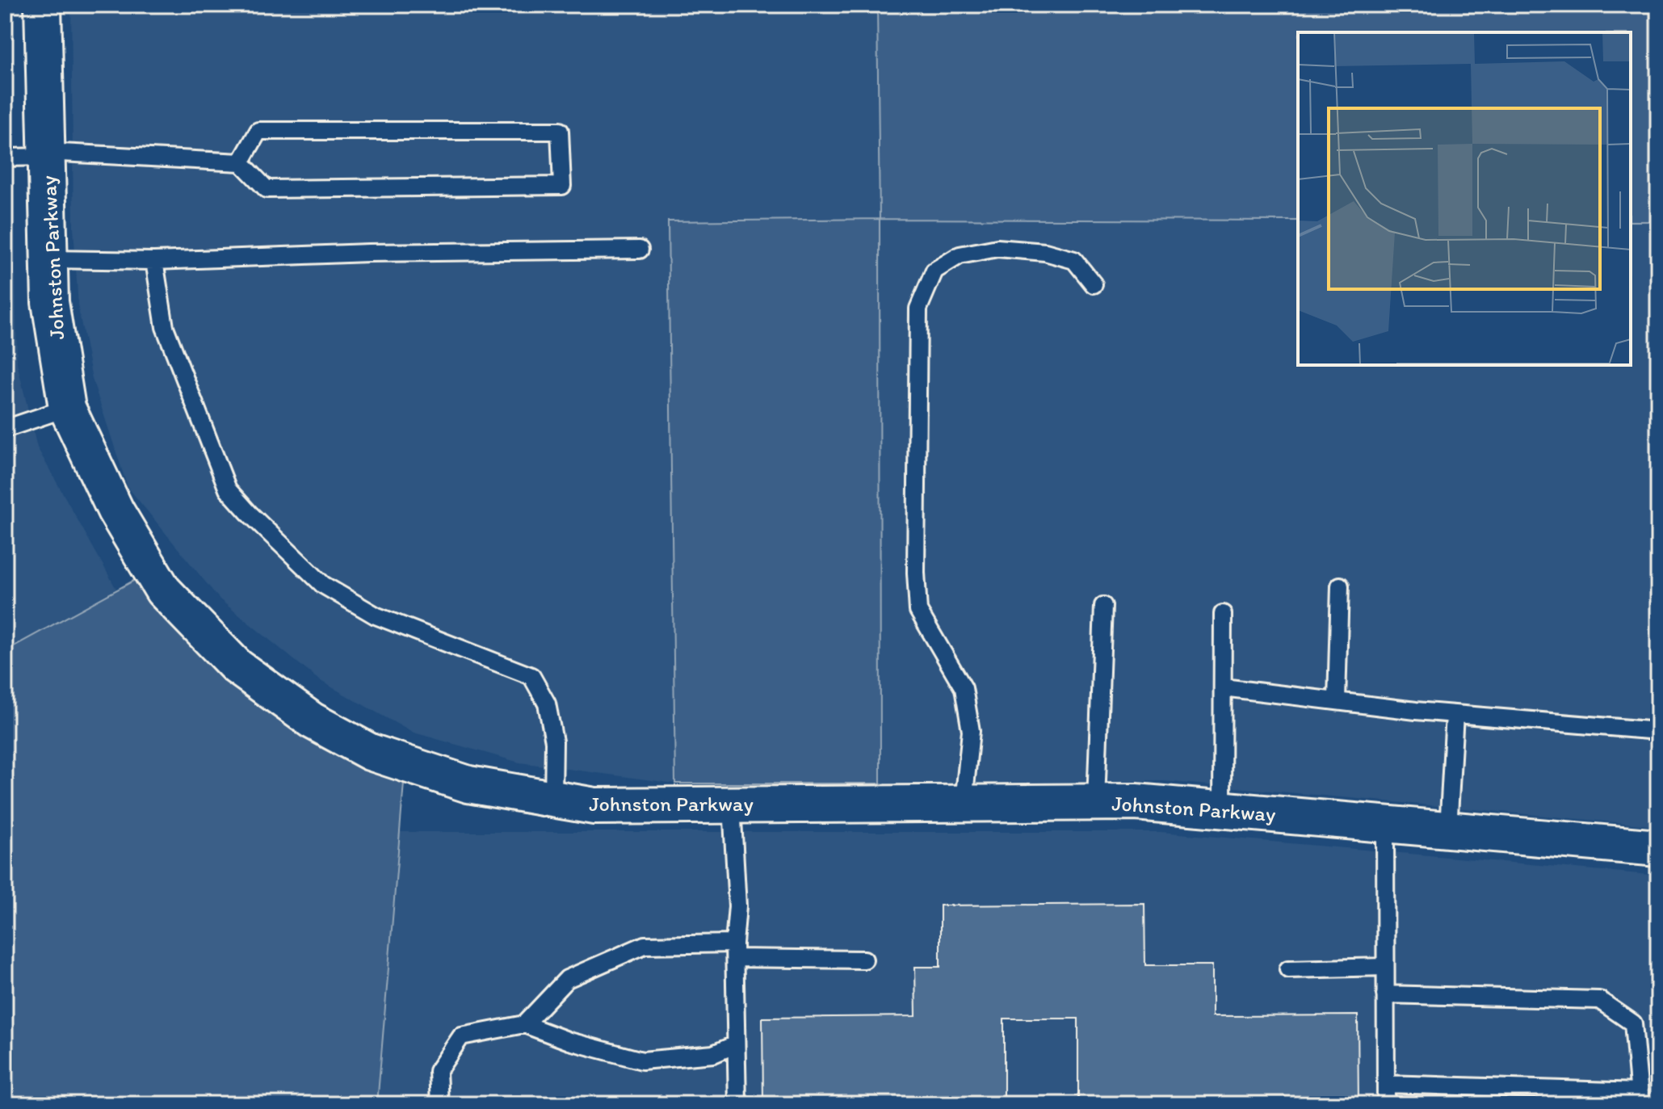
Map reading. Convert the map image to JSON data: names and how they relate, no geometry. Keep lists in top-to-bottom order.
{
  "streets": {
    "street": ["Johnston Parkway"]
  }
}
